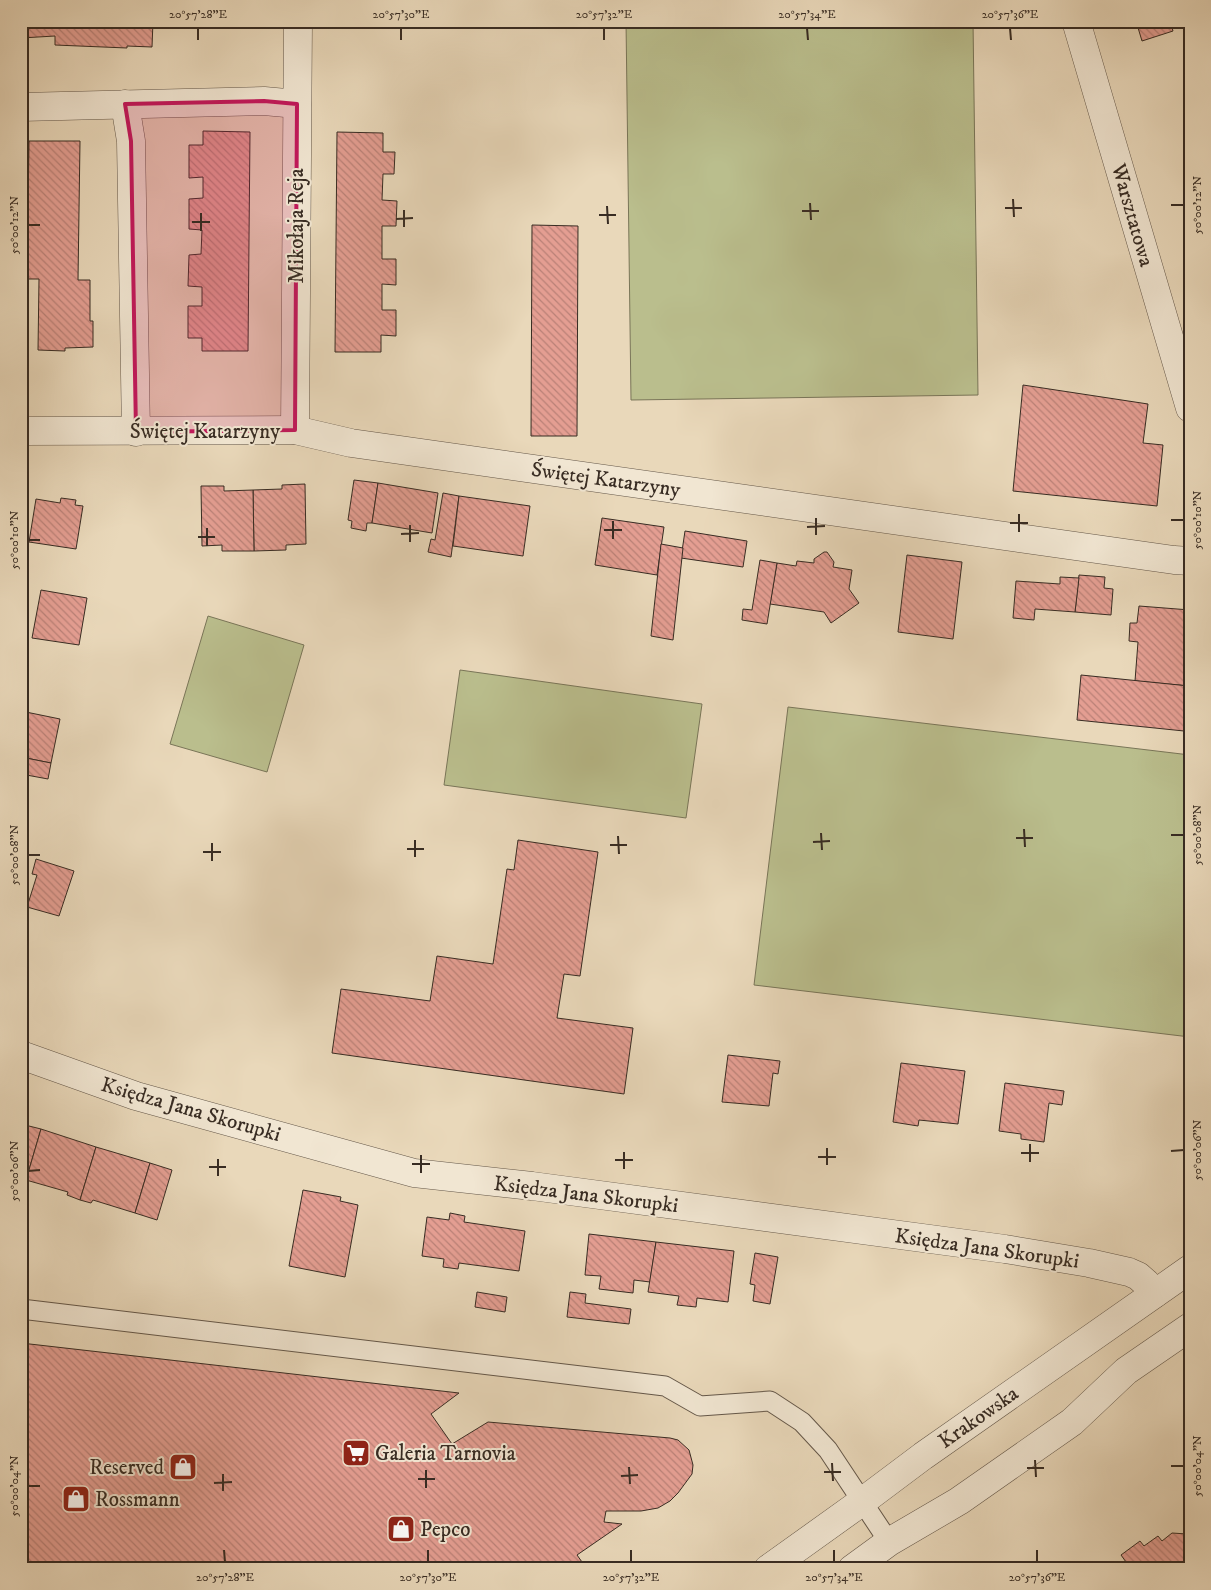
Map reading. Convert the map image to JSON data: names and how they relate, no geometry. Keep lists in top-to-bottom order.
{
  "streets": {
    "street": [
      "Warsztatowa",
      "Mikołaja Reja",
      "Świętej Katarzyny",
      "Księdza Jana Skorupki",
      "Krakowska"
    ]
  },
  "crossings": [
    ["Mikołaja Reja", "Świętej Katarzyny"],
    ["Księdza Jana Skorupki", "Krakowska"]
  ],
  "places": {
    "supermarket": ["Galeria Tarnovia"],
    "shop": ["Reserved", "Rossmann", "Pepco"]
  },
  "coordinates": [
    "20°57'28\"E",
    "20°57'30\"E",
    "20°57'32\"E",
    "20°57'34\"E",
    "20°57'36\"E",
    "50°00'12\"N",
    "50°00'10\"N",
    "50°00'08\"N",
    "50°00'06\"N",
    "50°00'04\"N"
  ]
}
